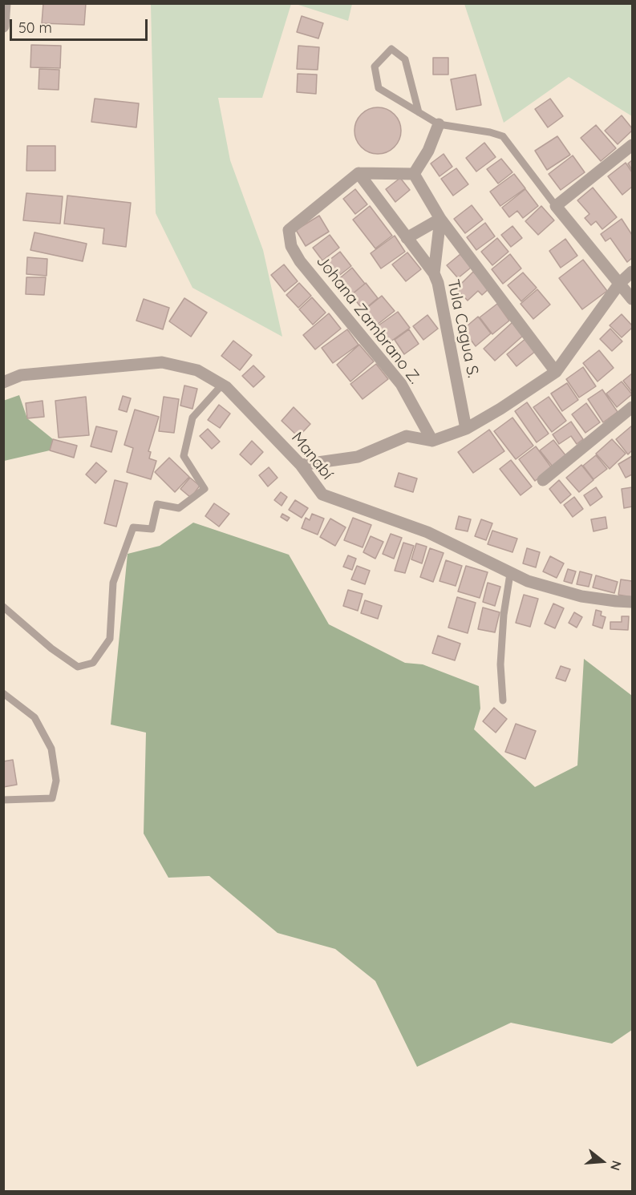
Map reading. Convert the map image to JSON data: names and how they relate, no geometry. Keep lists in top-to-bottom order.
{
  "streets": {
    "street": ["Johana Zambrano Z.", "Tula Cagua S.", "Manabí"]
  },
  "crossings": [
    ["Johana Zambrano Z.", "Tula Cagua S."]
  ],
  "scale_bar": "50 m",
  "north": "right"
}
